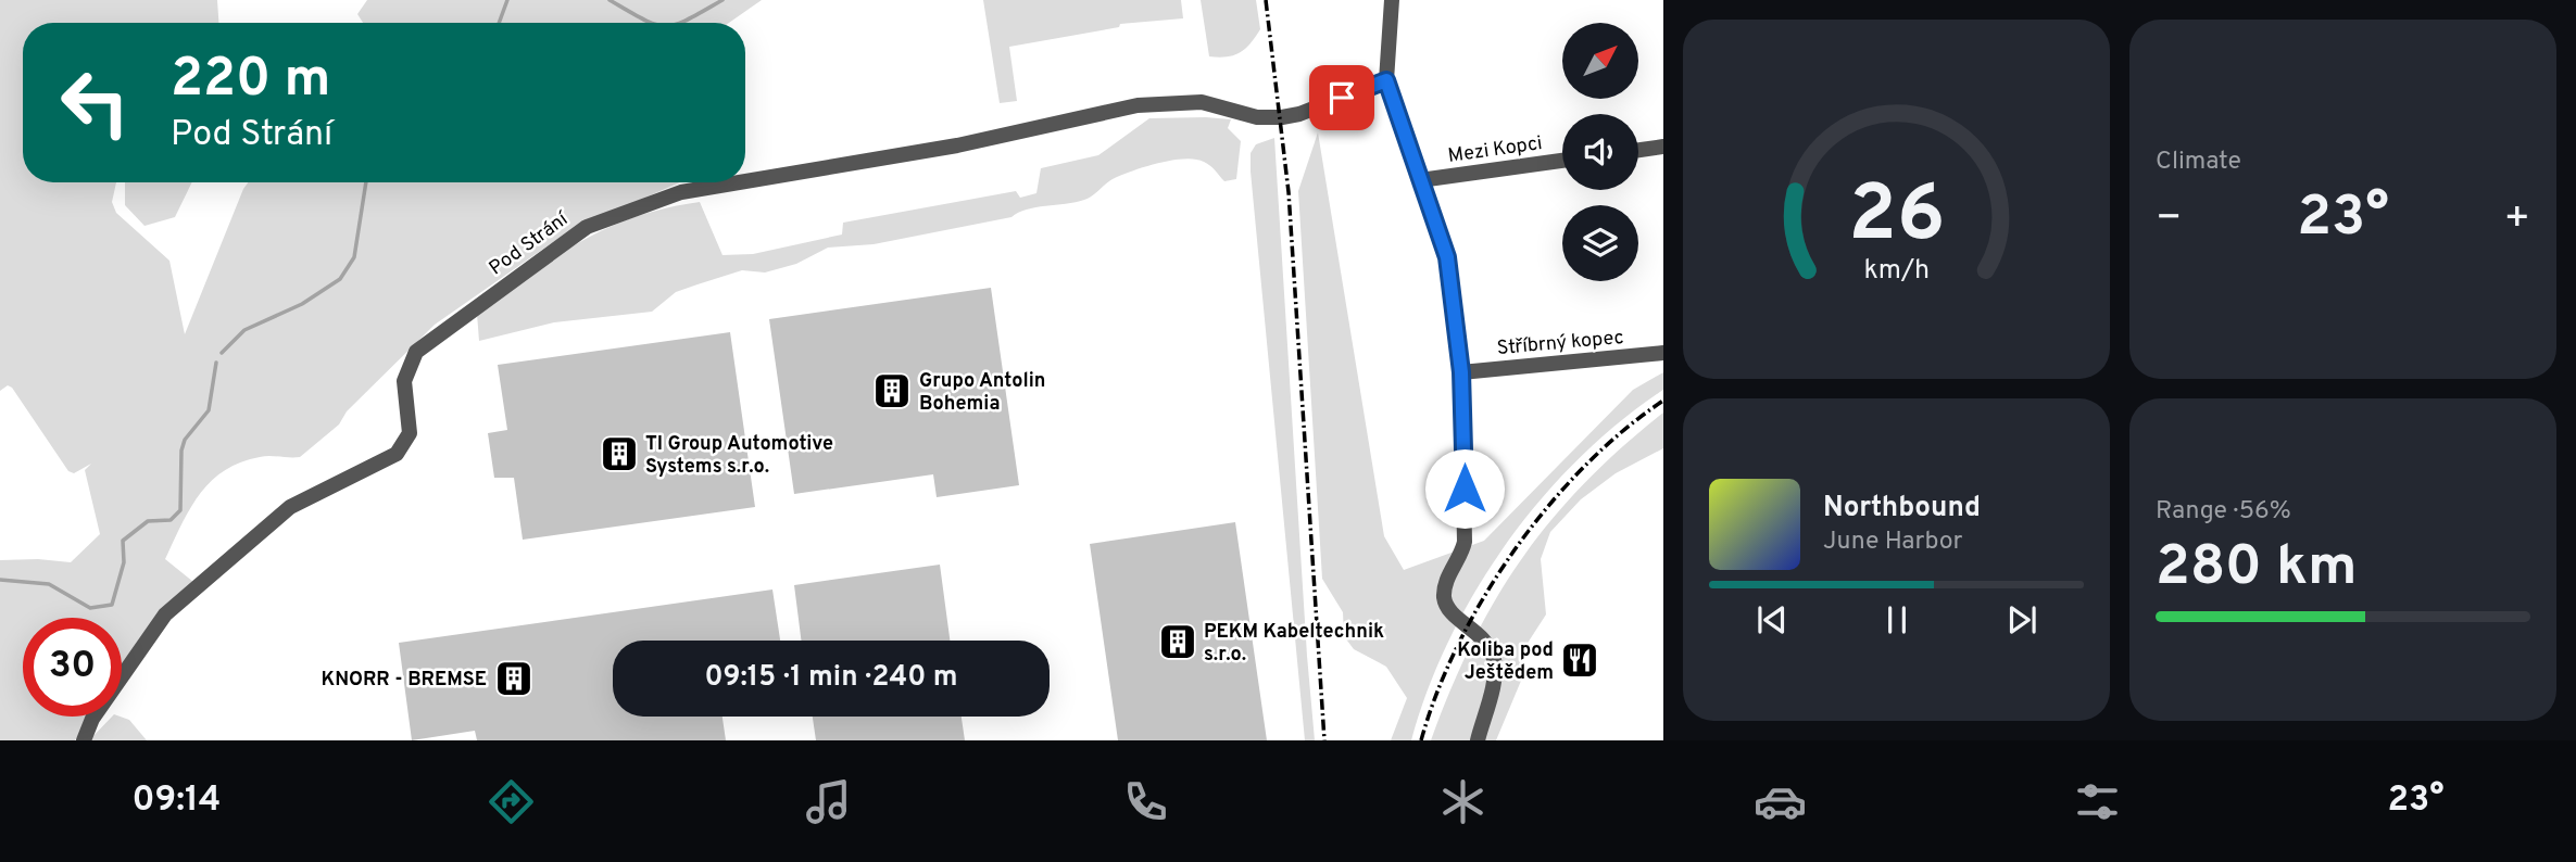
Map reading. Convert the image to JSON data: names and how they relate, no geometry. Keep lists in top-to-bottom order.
{
  "streets": {
    "street": ["Mezi Kopci", "Pod Strání", "Stříbrný kopec"]
  },
  "places": {
    "building": [
      "Grupo Antolin Bohemia",
      "TI Group Automotive Systems s.r.o.",
      "PEKM Kabeltechnik s.r.o.",
      "KNORR - BREMSE"
    ],
    "restaurant": ["Koliba pod Ještědem"]
  },
  "north": "top right",
  "page": {
    "tile": [
      "Climate",
      ["Range · 56%", "280 km"]
    ],
    "turn": ["220 m", "Pod Strání"],
    "heat": ["−", "23°", "+"],
    "song": ["Northbound", "June Harbor"],
    "limit": "30",
    "trip": "09:15 · 1 min · 240 m",
    "tabs": ["09:14", "23°"],
    "gauge": ["26", "km/h"]
  }
}
